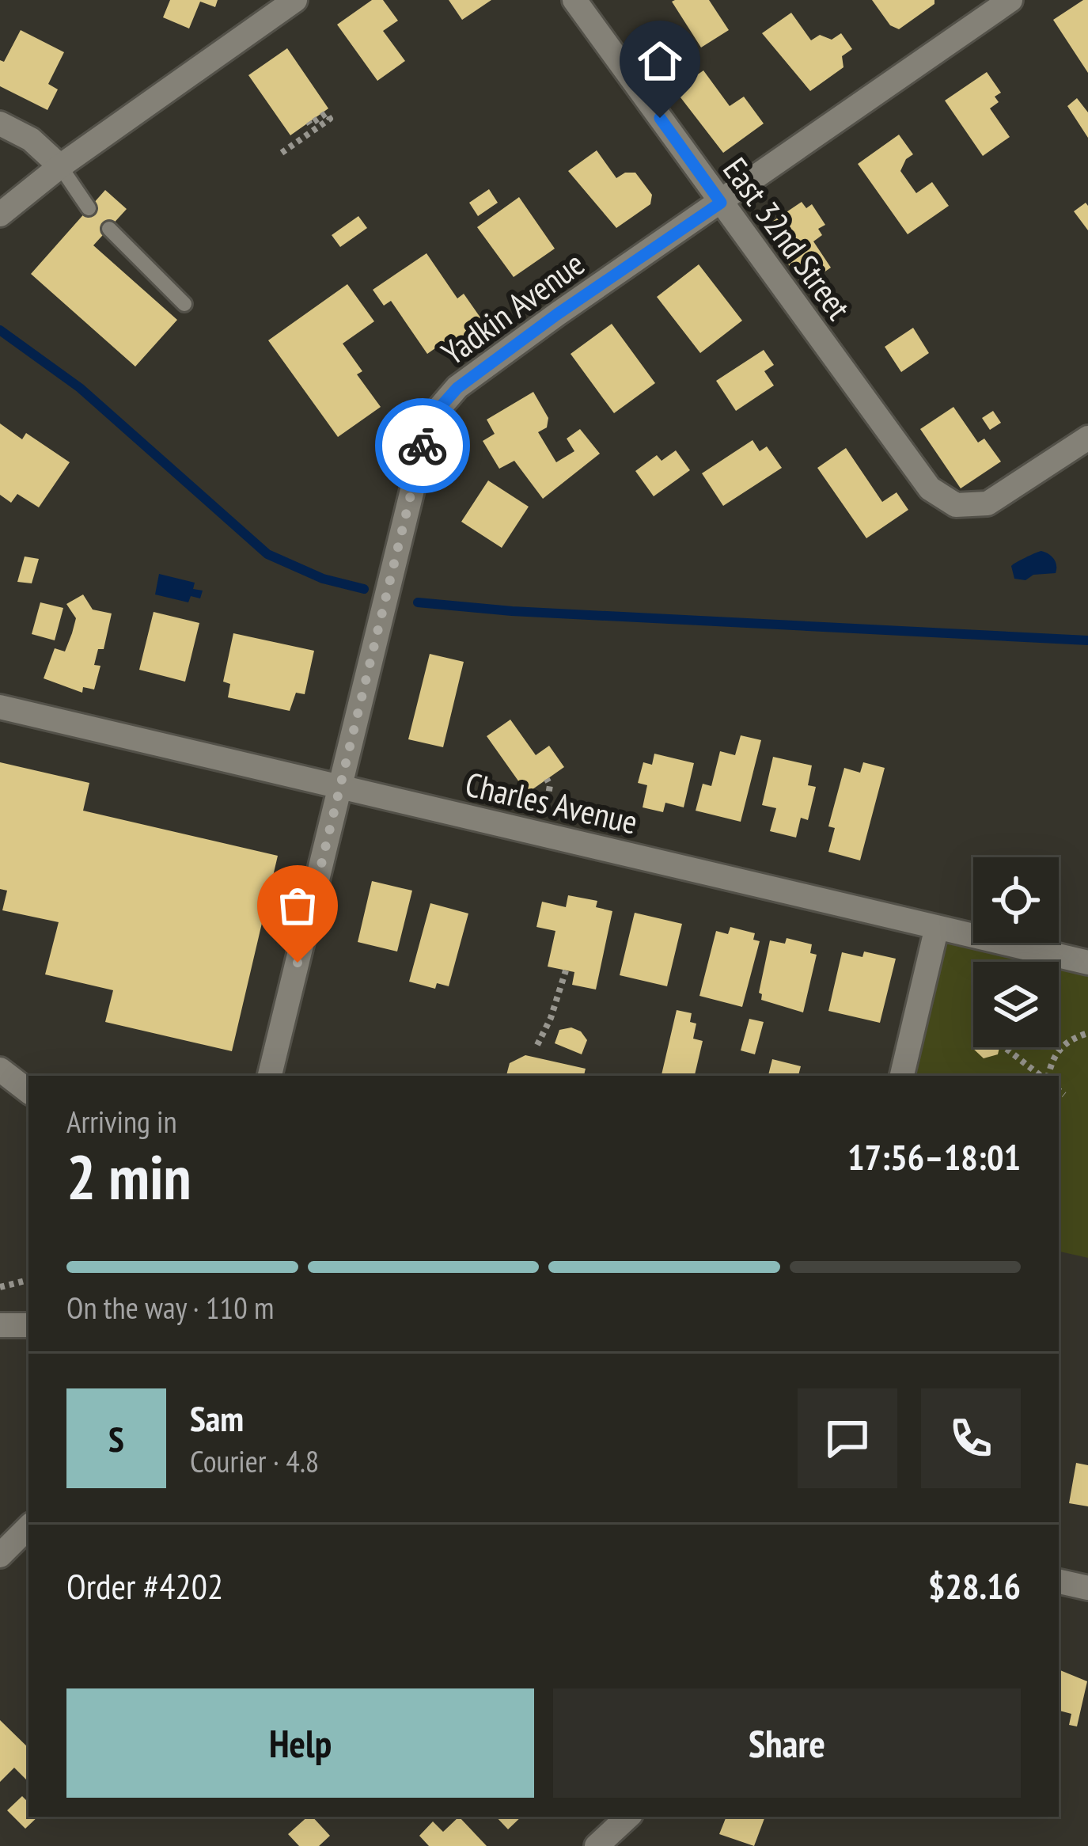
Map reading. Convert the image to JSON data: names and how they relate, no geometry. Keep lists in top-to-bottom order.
{
  "streets": {
    "street": ["East 32nd Street", "Yadkin Avenue", "Charles Avenue"]
  },
  "crossings": [
    ["East 32nd Street", "Yadkin Avenue"],
    ["Yadkin Avenue", "Charles Avenue"]
  ],
  "page": {
    "heading": ["2 min", "Arriving in", "17:56–18:01"],
    "panel": [
      "Sam",
      "Courier · 4.8",
      "Order #4202",
      "$28.16"
    ],
    "bar": "On the way · 110 m",
    "round": "S",
    "buttons": ["Help", "Share"]
  }
}
